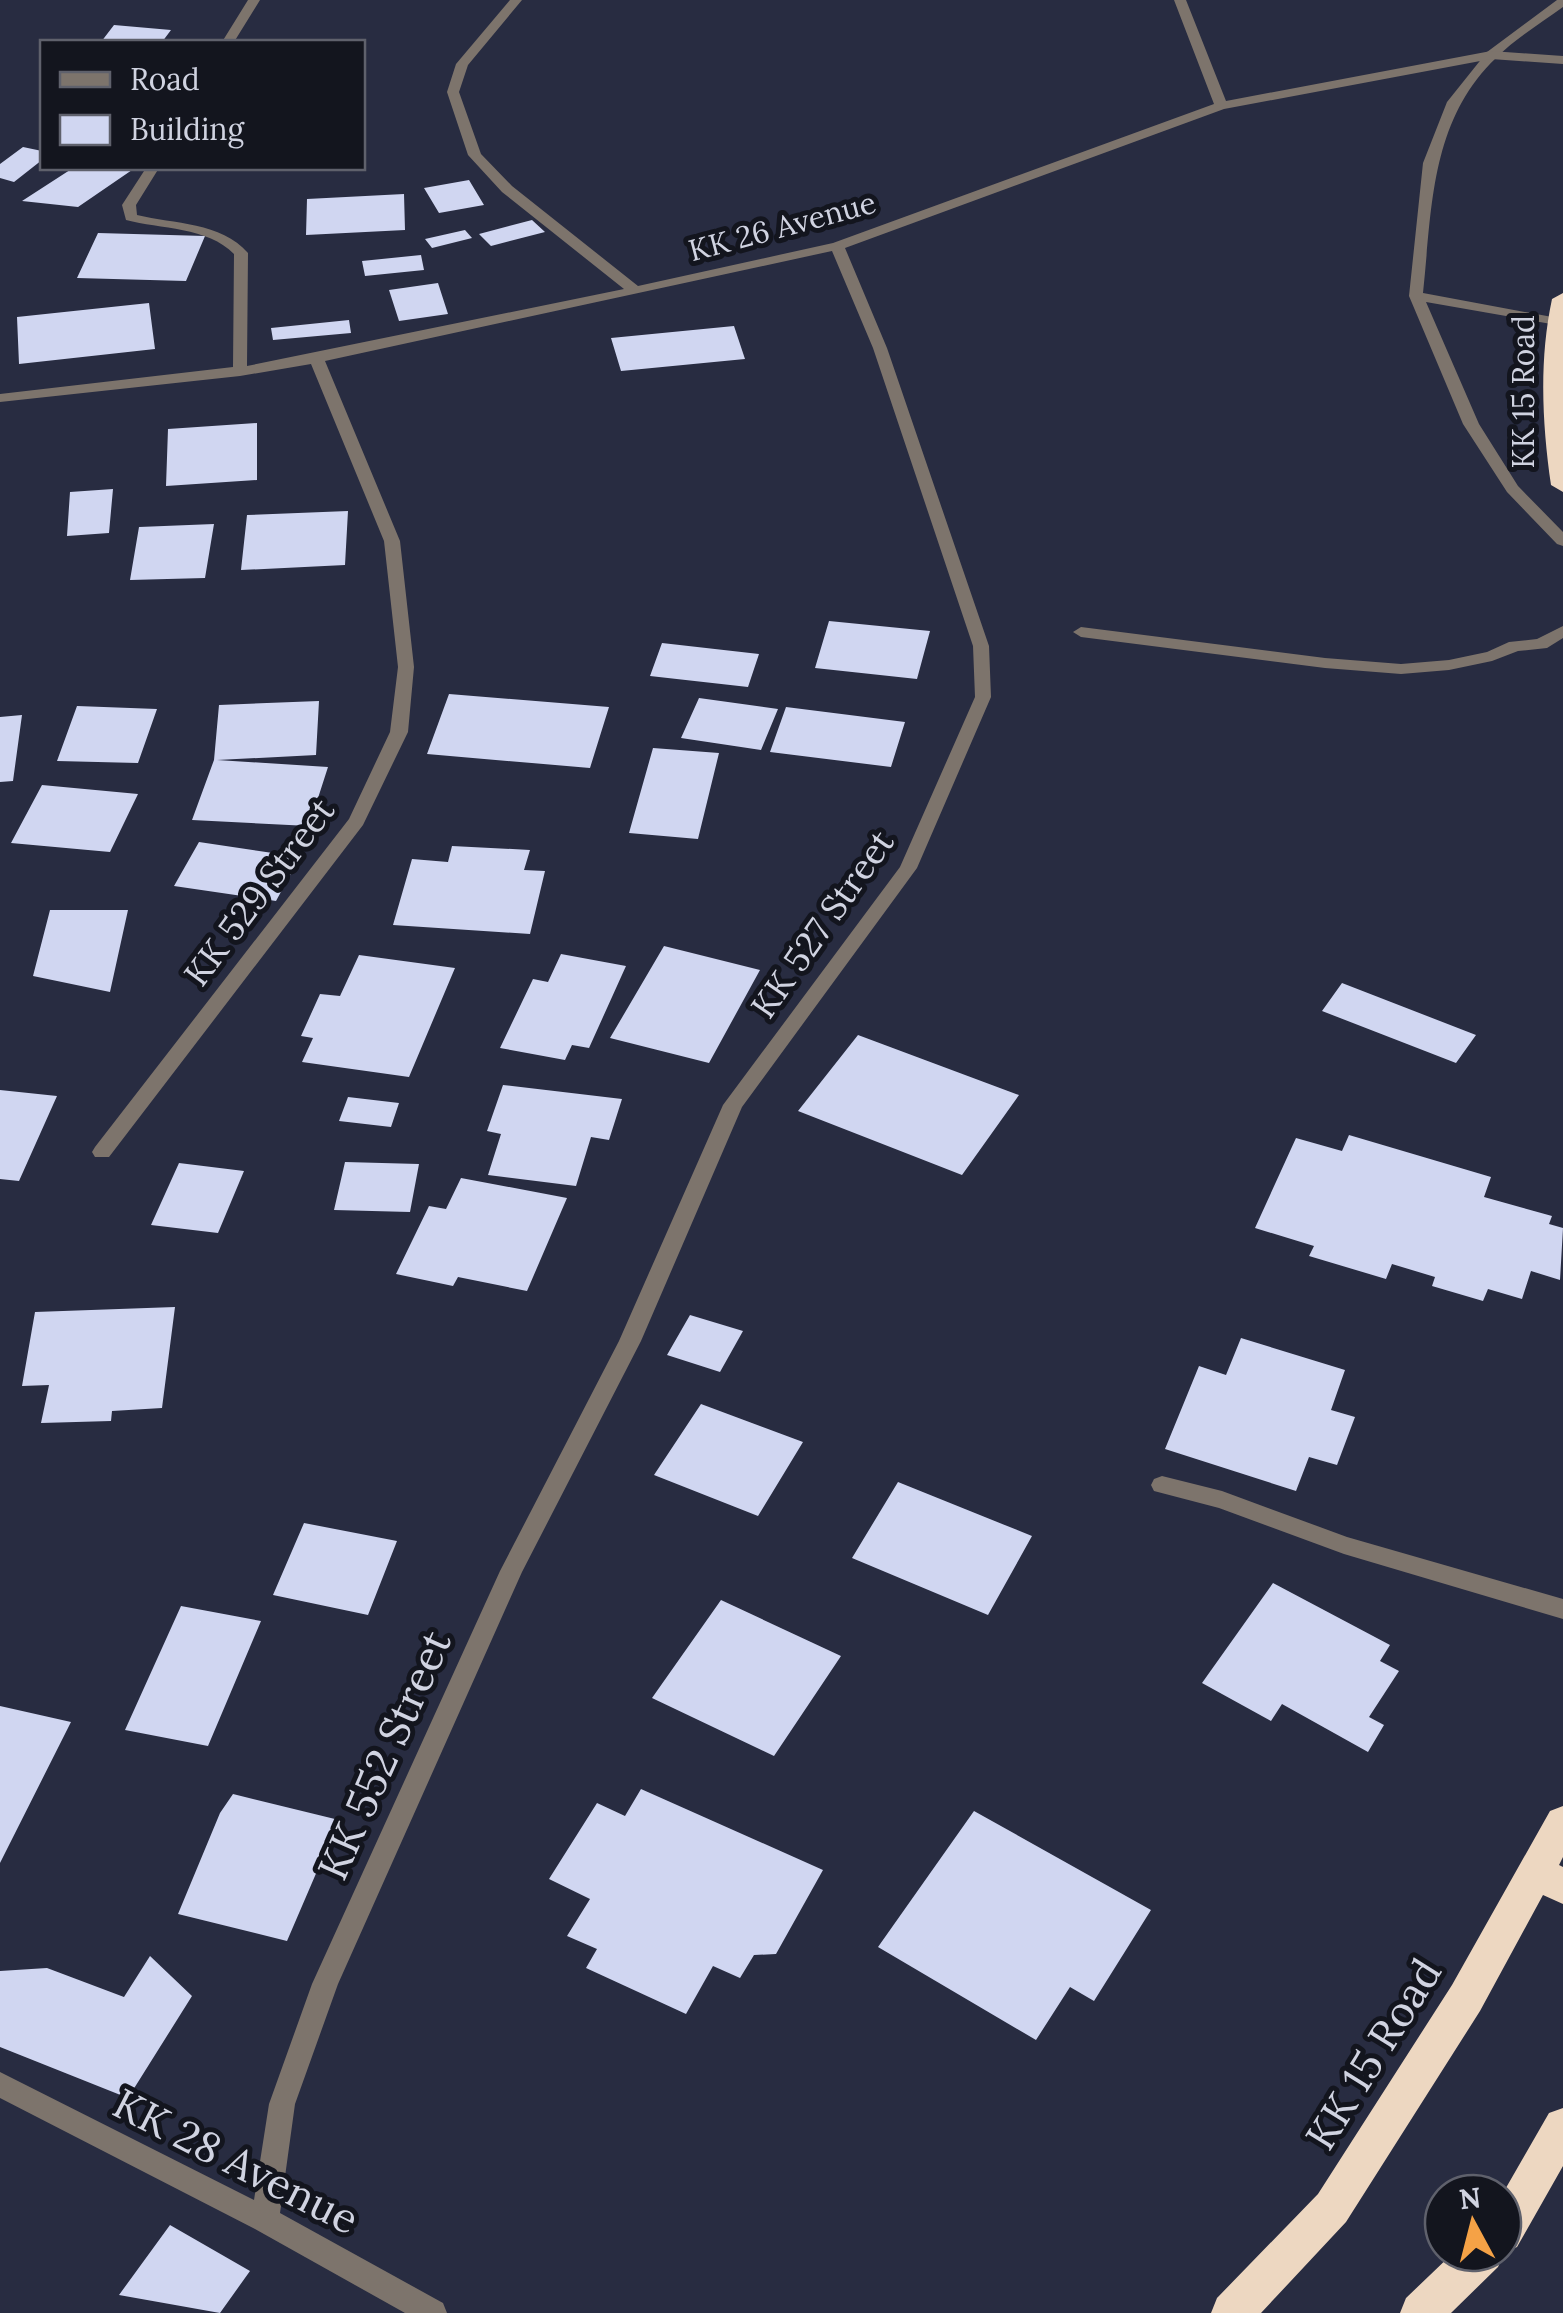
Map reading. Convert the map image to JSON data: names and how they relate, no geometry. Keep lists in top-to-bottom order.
{
  "streets": {
    "highway": ["KK 15 Road"],
    "street": [
      "KK 26 Avenue",
      "KK 529 Street",
      "KK 527 Street",
      "KK 552 Street",
      "KK 28 Avenue"
    ]
  },
  "crossings": [
    ["KK 26 Avenue", "KK 529 Street"],
    ["KK 26 Avenue", "KK 527 Street"],
    ["KK 527 Street", "KK 552 Street"],
    ["KK 552 Street", "KK 28 Avenue"]
  ],
  "legend": ["Road", "Building"],
  "north": "top"
}
